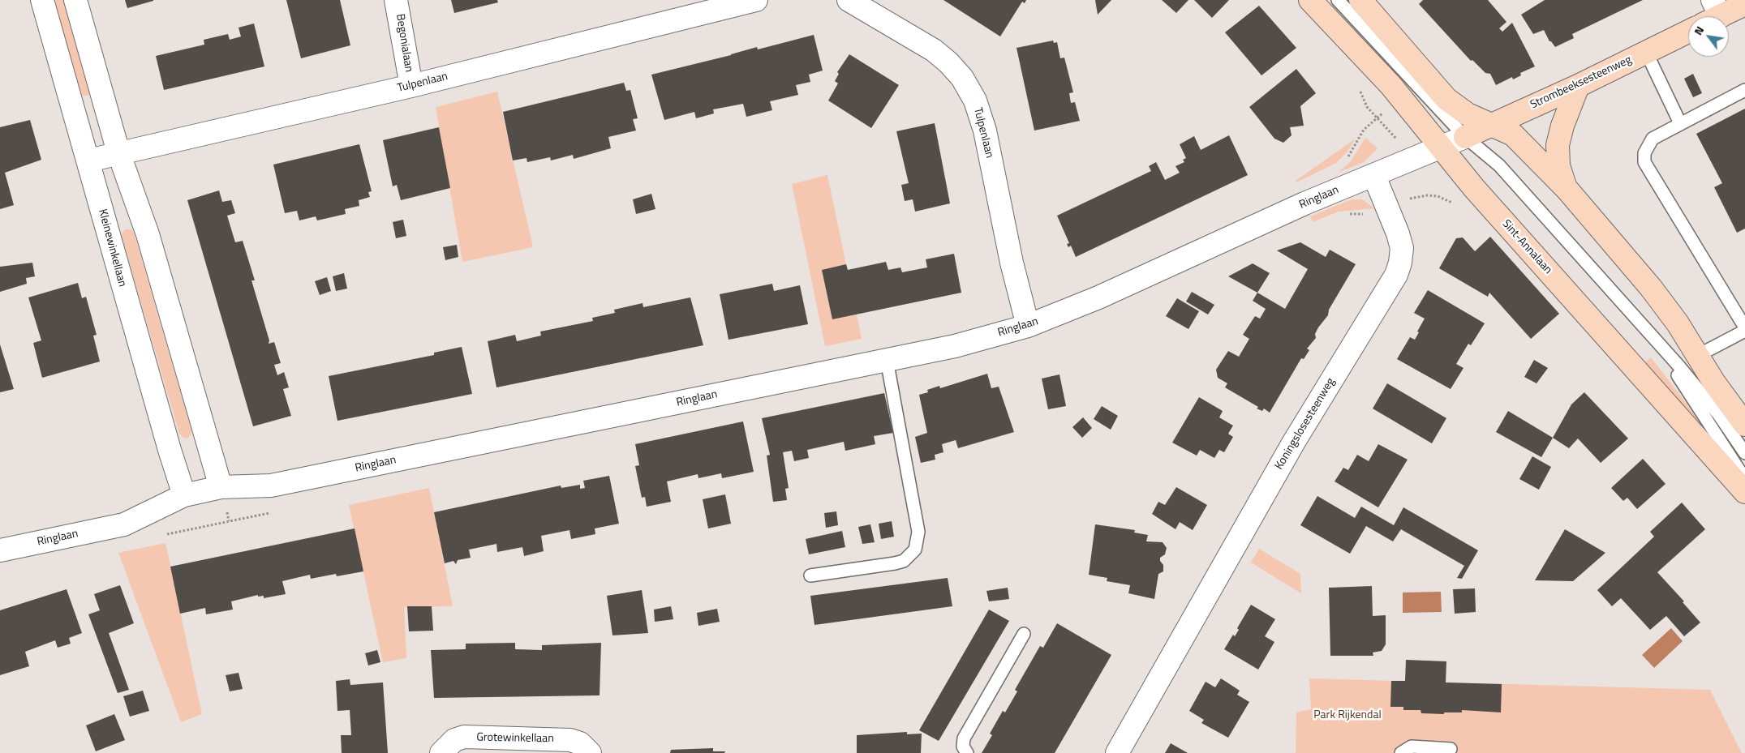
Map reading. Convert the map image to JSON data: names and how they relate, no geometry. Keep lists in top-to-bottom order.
{
  "streets": {
    "main road": ["Strombeeksesteenweg", "Sint-Annalaan"],
    "street": [
      "Begonialaan",
      "Tulpenlaan",
      "Ringlaan",
      "Kleinewinkellaan",
      "Koningslosesteenweg",
      "Grotewinkellaan"
    ]
  },
  "crossings": [
    ["Begonialaan", "Tulpenlaan"],
    ["Tulpenlaan", "Ringlaan"],
    ["Tulpenlaan", "Kleinewinkellaan"],
    ["Ringlaan", "Kleinewinkellaan"],
    ["Ringlaan", "Koningslosesteenweg"]
  ],
  "parks": ["Park Rijkendal"],
  "north": "top left"
}
